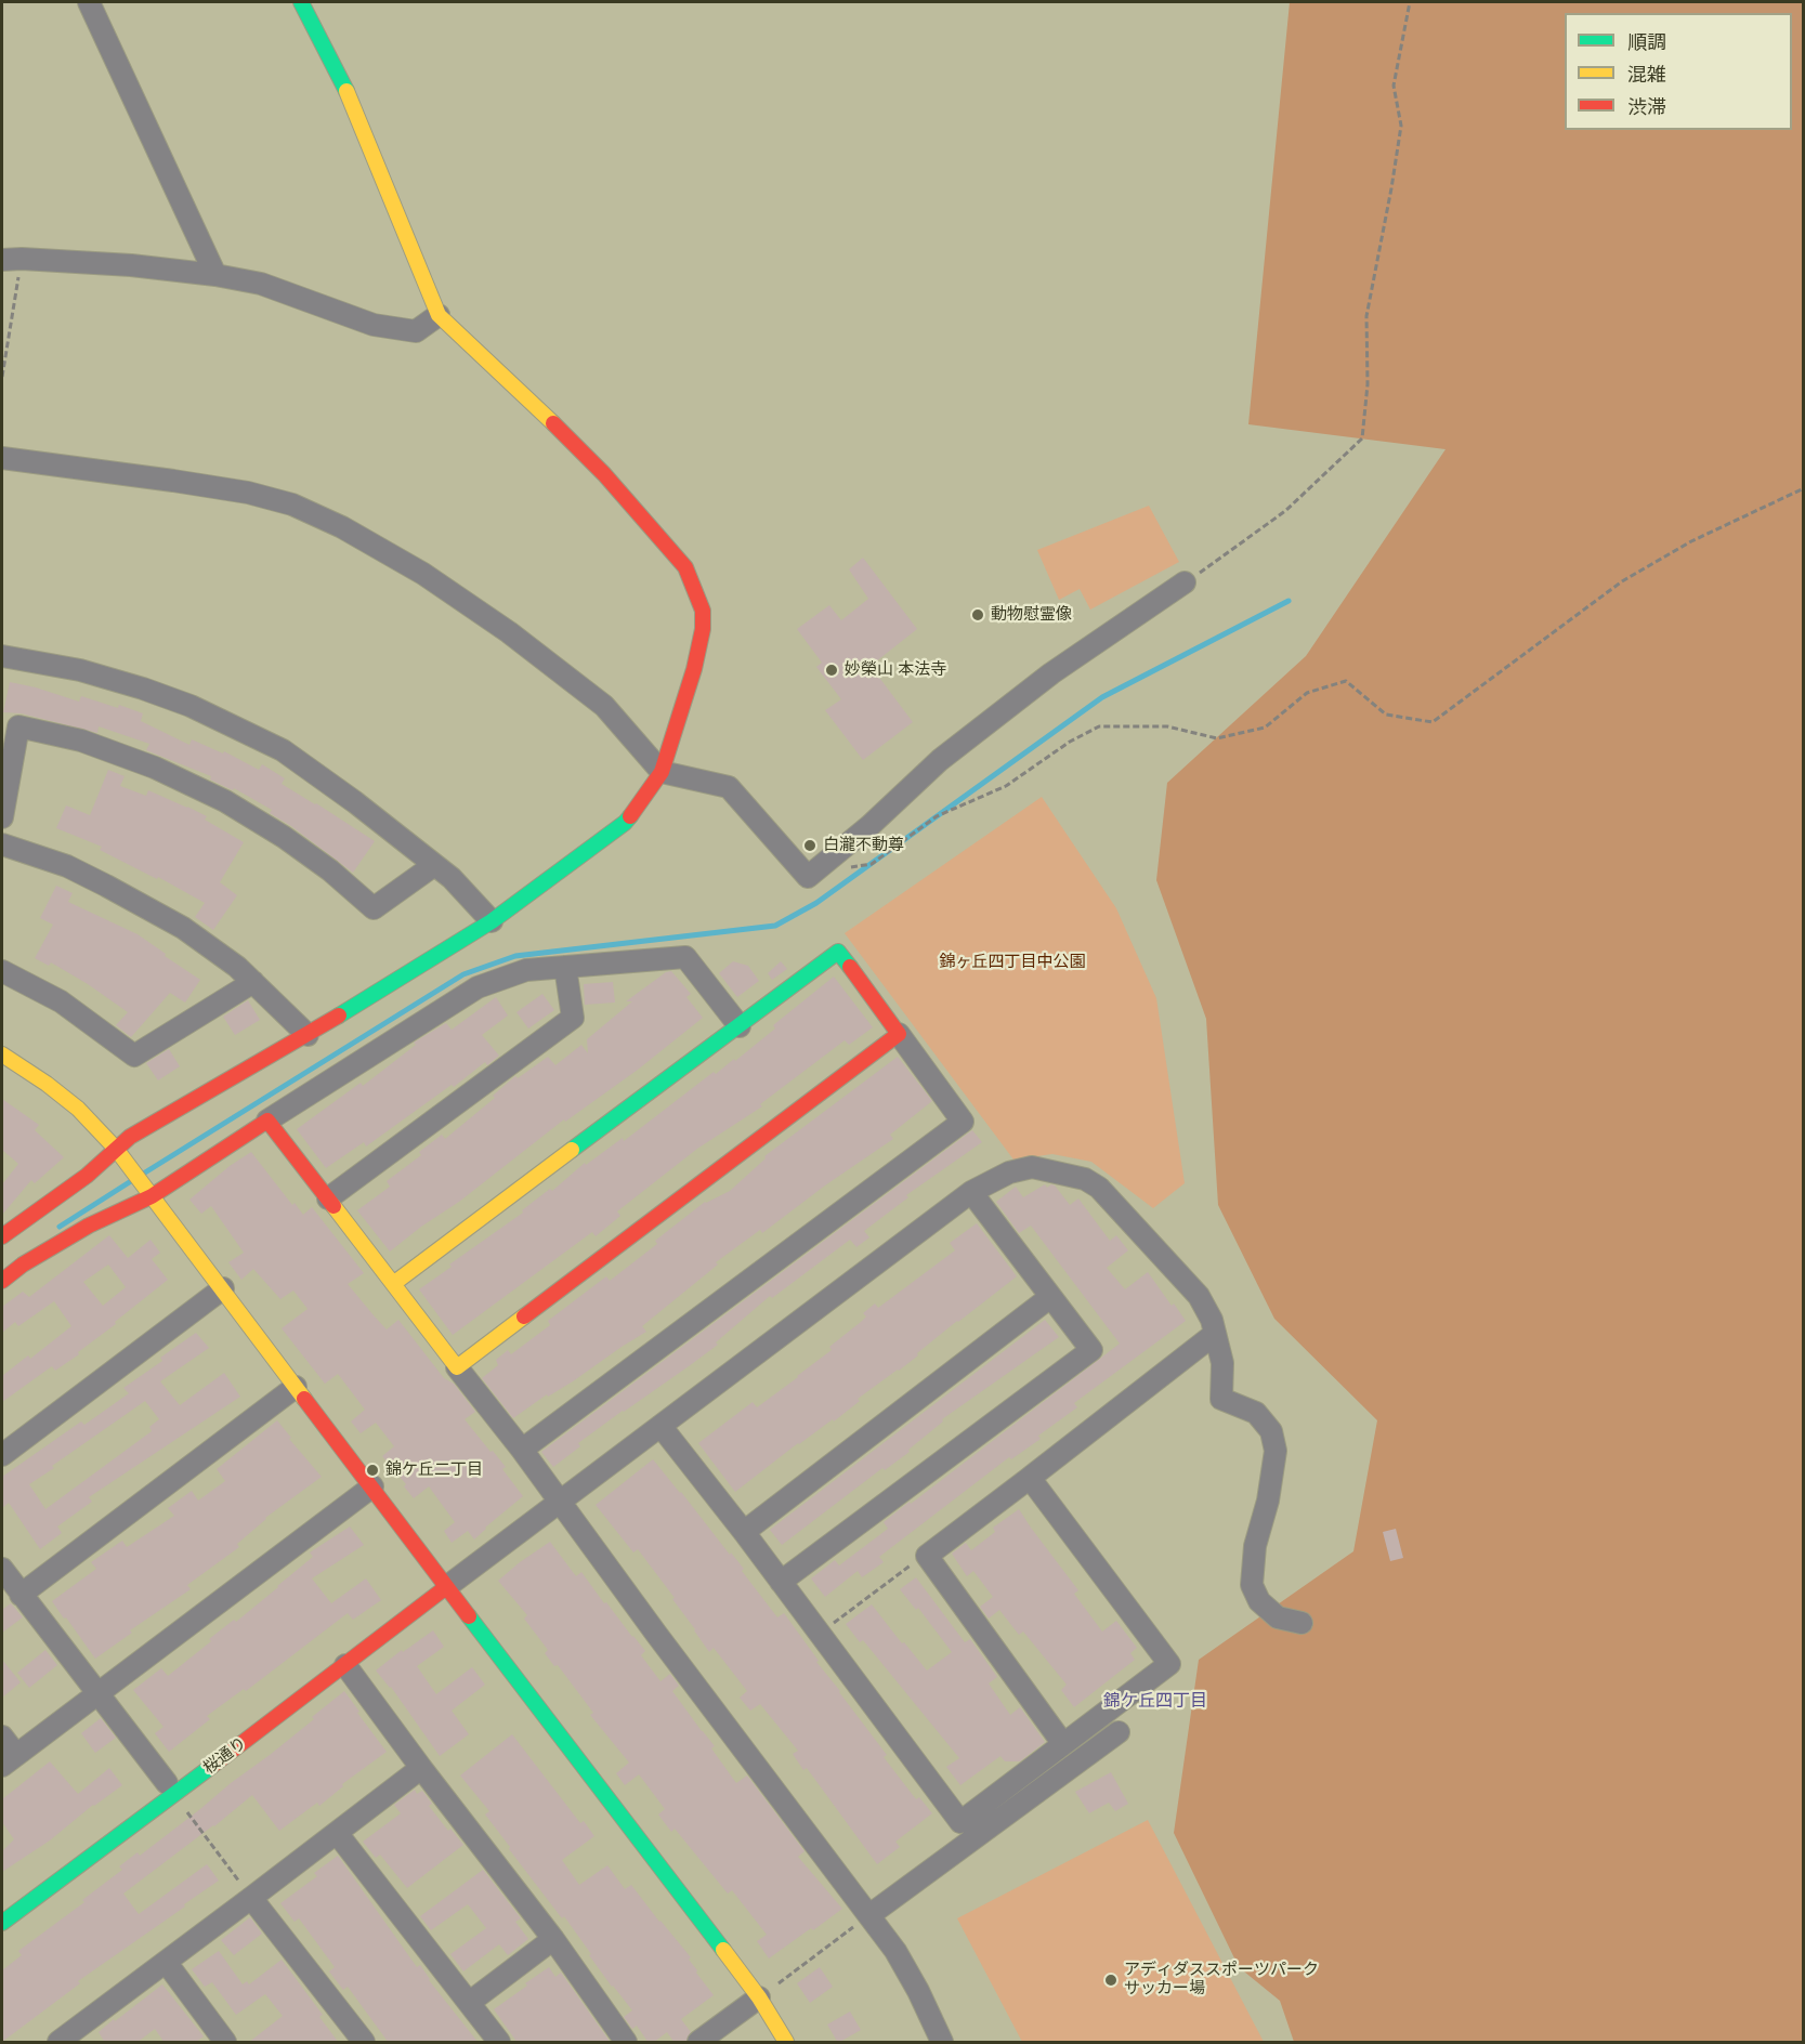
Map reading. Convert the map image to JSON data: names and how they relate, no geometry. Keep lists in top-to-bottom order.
{
  "streets": {
    "street": ["桜通り"]
  },
  "districts": ["錦ケ丘四丁目"],
  "parks": ["錦ヶ丘四丁目中公園"],
  "places": [
    "動物慰霊像",
    "妙榮山 本法寺",
    "白瀧不動尊",
    "錦ケ丘二丁目",
    "アディダススポーツパーク サッカー場"
  ],
  "legend": ["順調", "混雑", "渋滞"]
}
